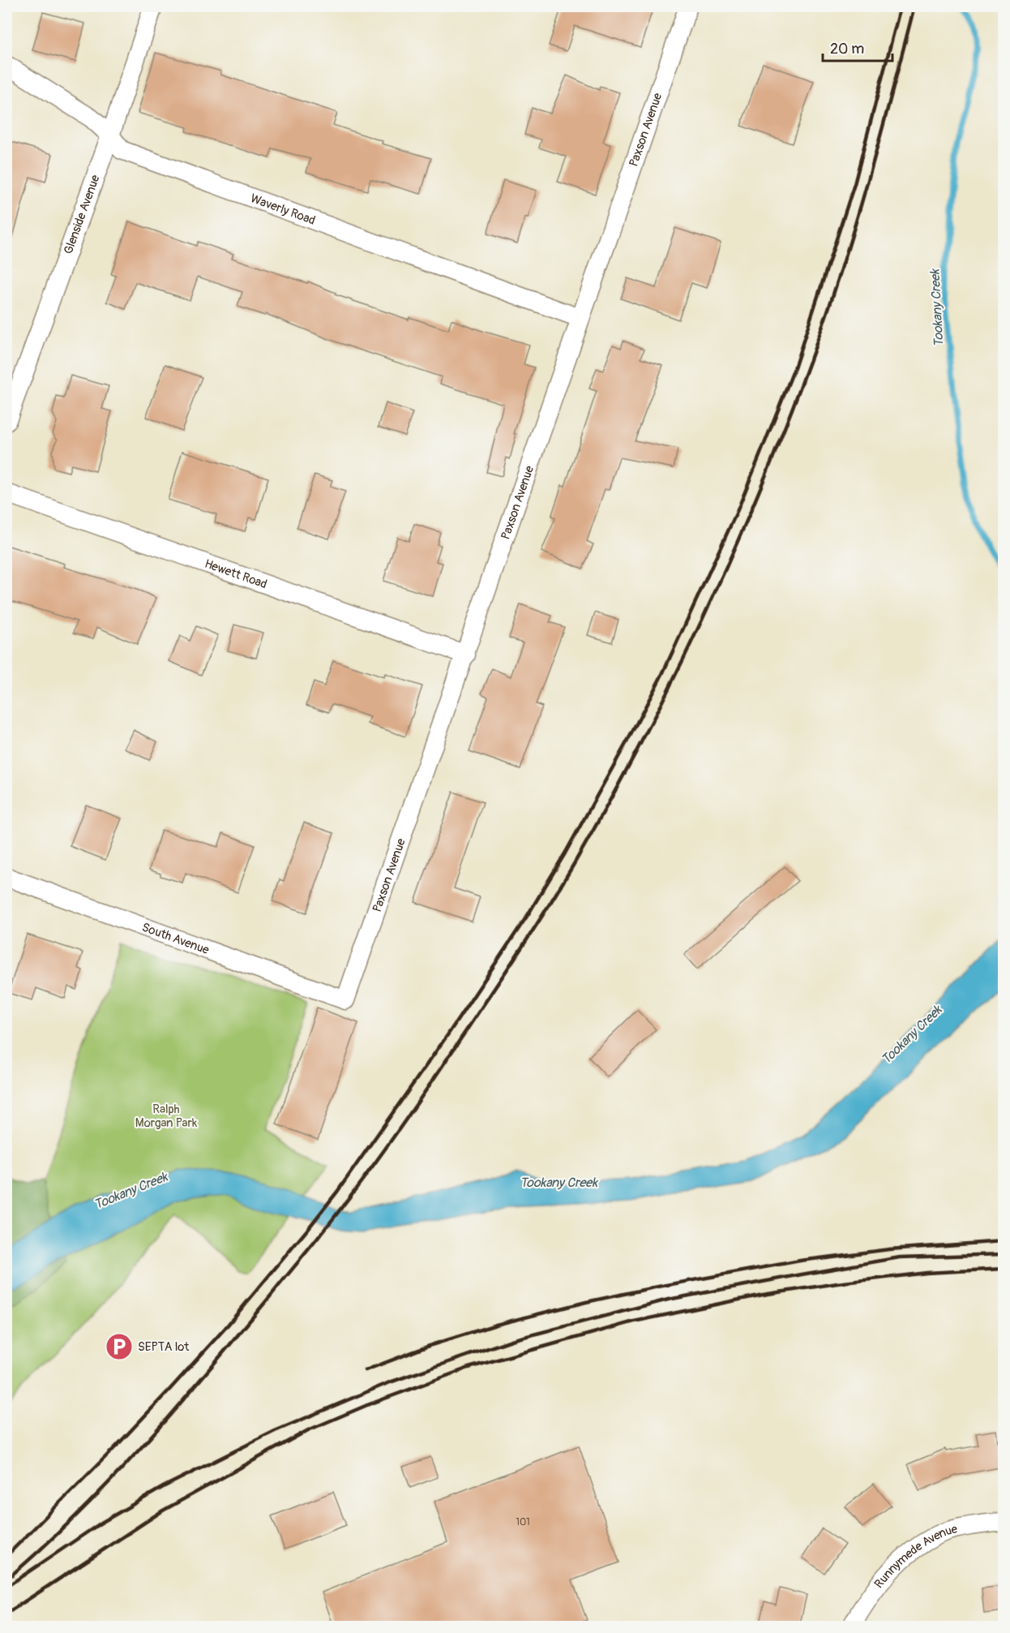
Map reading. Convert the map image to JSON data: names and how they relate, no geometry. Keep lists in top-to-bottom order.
{
  "streets": {
    "street": [
      "Paxson Avenue",
      "Waverly Road",
      "Glenside Avenue",
      "Hewett Road",
      "South Avenue",
      "Runnymede Avenue"
    ]
  },
  "crossings": [
    ["Paxson Avenue", "Waverly Road"],
    ["Paxson Avenue", "Hewett Road"],
    ["Paxson Avenue", "South Avenue"],
    ["Waverly Road", "Glenside Avenue"]
  ],
  "water": ["Tookany Creek"],
  "parks": ["Ralph Morgan Park"],
  "places": {
    "parking": ["SEPTA lot"]
  },
  "house_numbers": ["101"],
  "scale_bar": "20 m"
}
